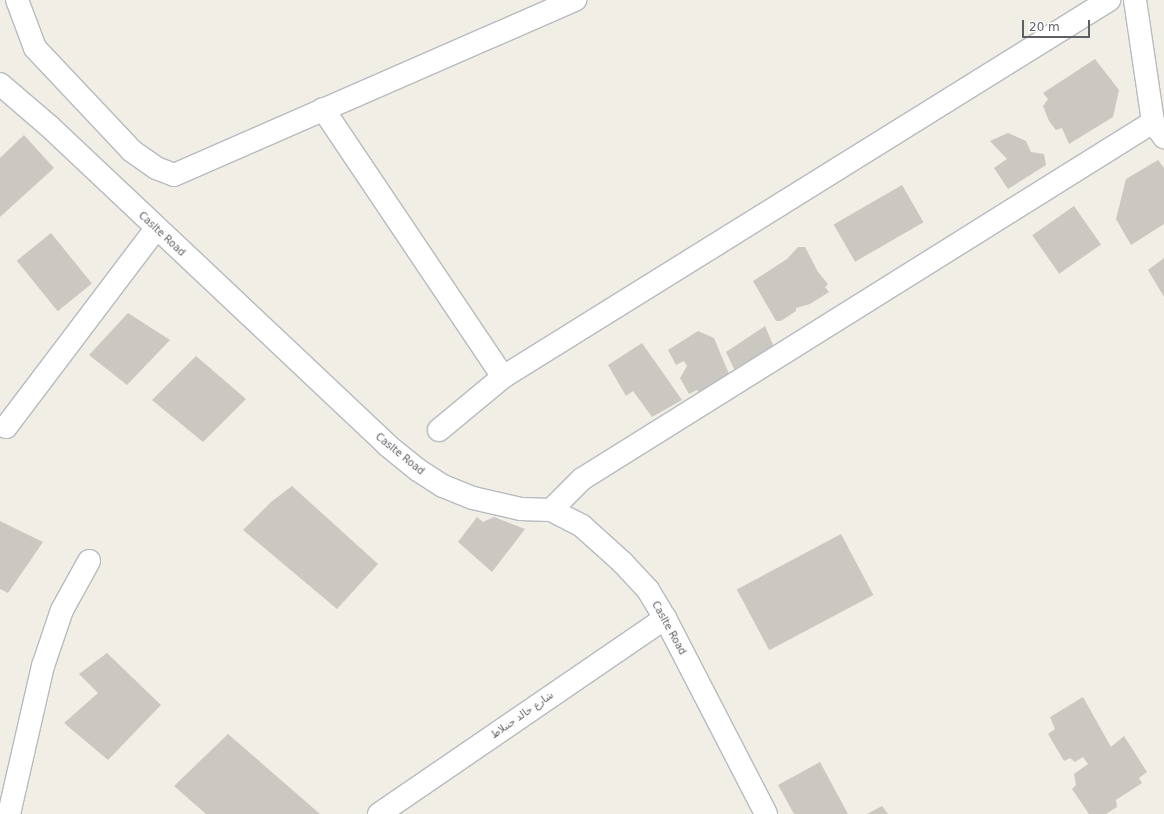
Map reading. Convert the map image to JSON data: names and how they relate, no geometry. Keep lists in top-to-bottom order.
{
  "streets": {
    "street": ["Caslte Road", "شارع خالد جنبلاط"]
  },
  "crossings": [
    ["Caslte Road", "شارع خالد جنبلاط"]
  ],
  "scale_bar": "20 m"
}
